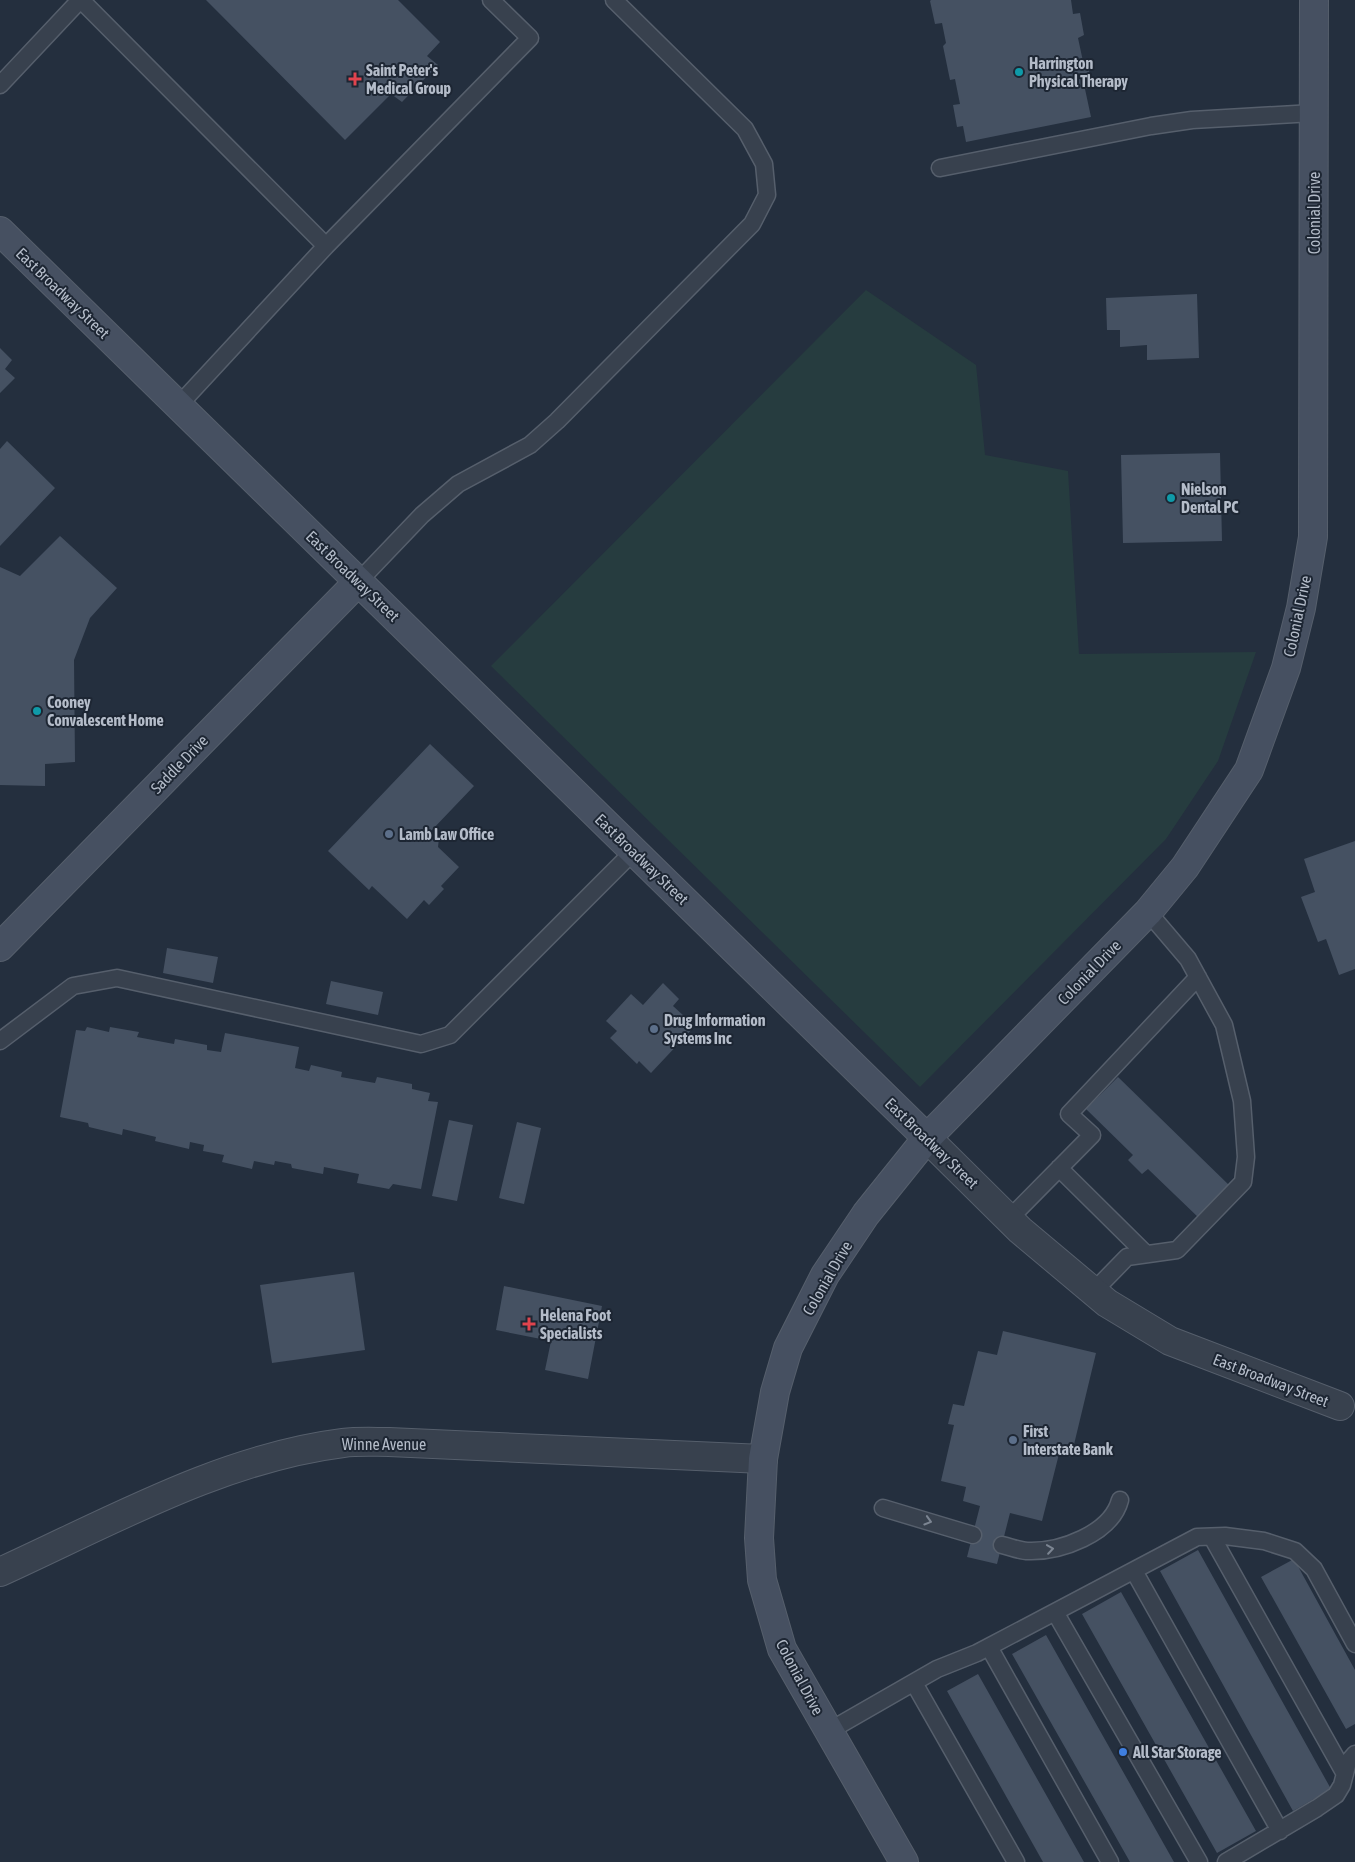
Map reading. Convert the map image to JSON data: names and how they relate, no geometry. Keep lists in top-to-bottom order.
{
  "streets": {
    "main road": ["Colonial Drive", "East Broadway Street", "Saddle Drive"],
    "street": ["Winne Avenue"]
  },
  "crossings": [
    ["Colonial Drive", "East Broadway Street"],
    ["Colonial Drive", "Winne Avenue"],
    ["East Broadway Street", "Saddle Drive"]
  ],
  "places": {
    "other": [
      "Harrington Physical Therapy",
      "Nielson Dental PC",
      "Cooney Convalescent Home",
      "Lamb Law Office",
      "Drug Information Systems Inc",
      "First Interstate Bank",
      "All Star Storage"
    ],
    "health": ["Saint Peter's Medical Group", "Helena Foot Specialists"]
  }
}
